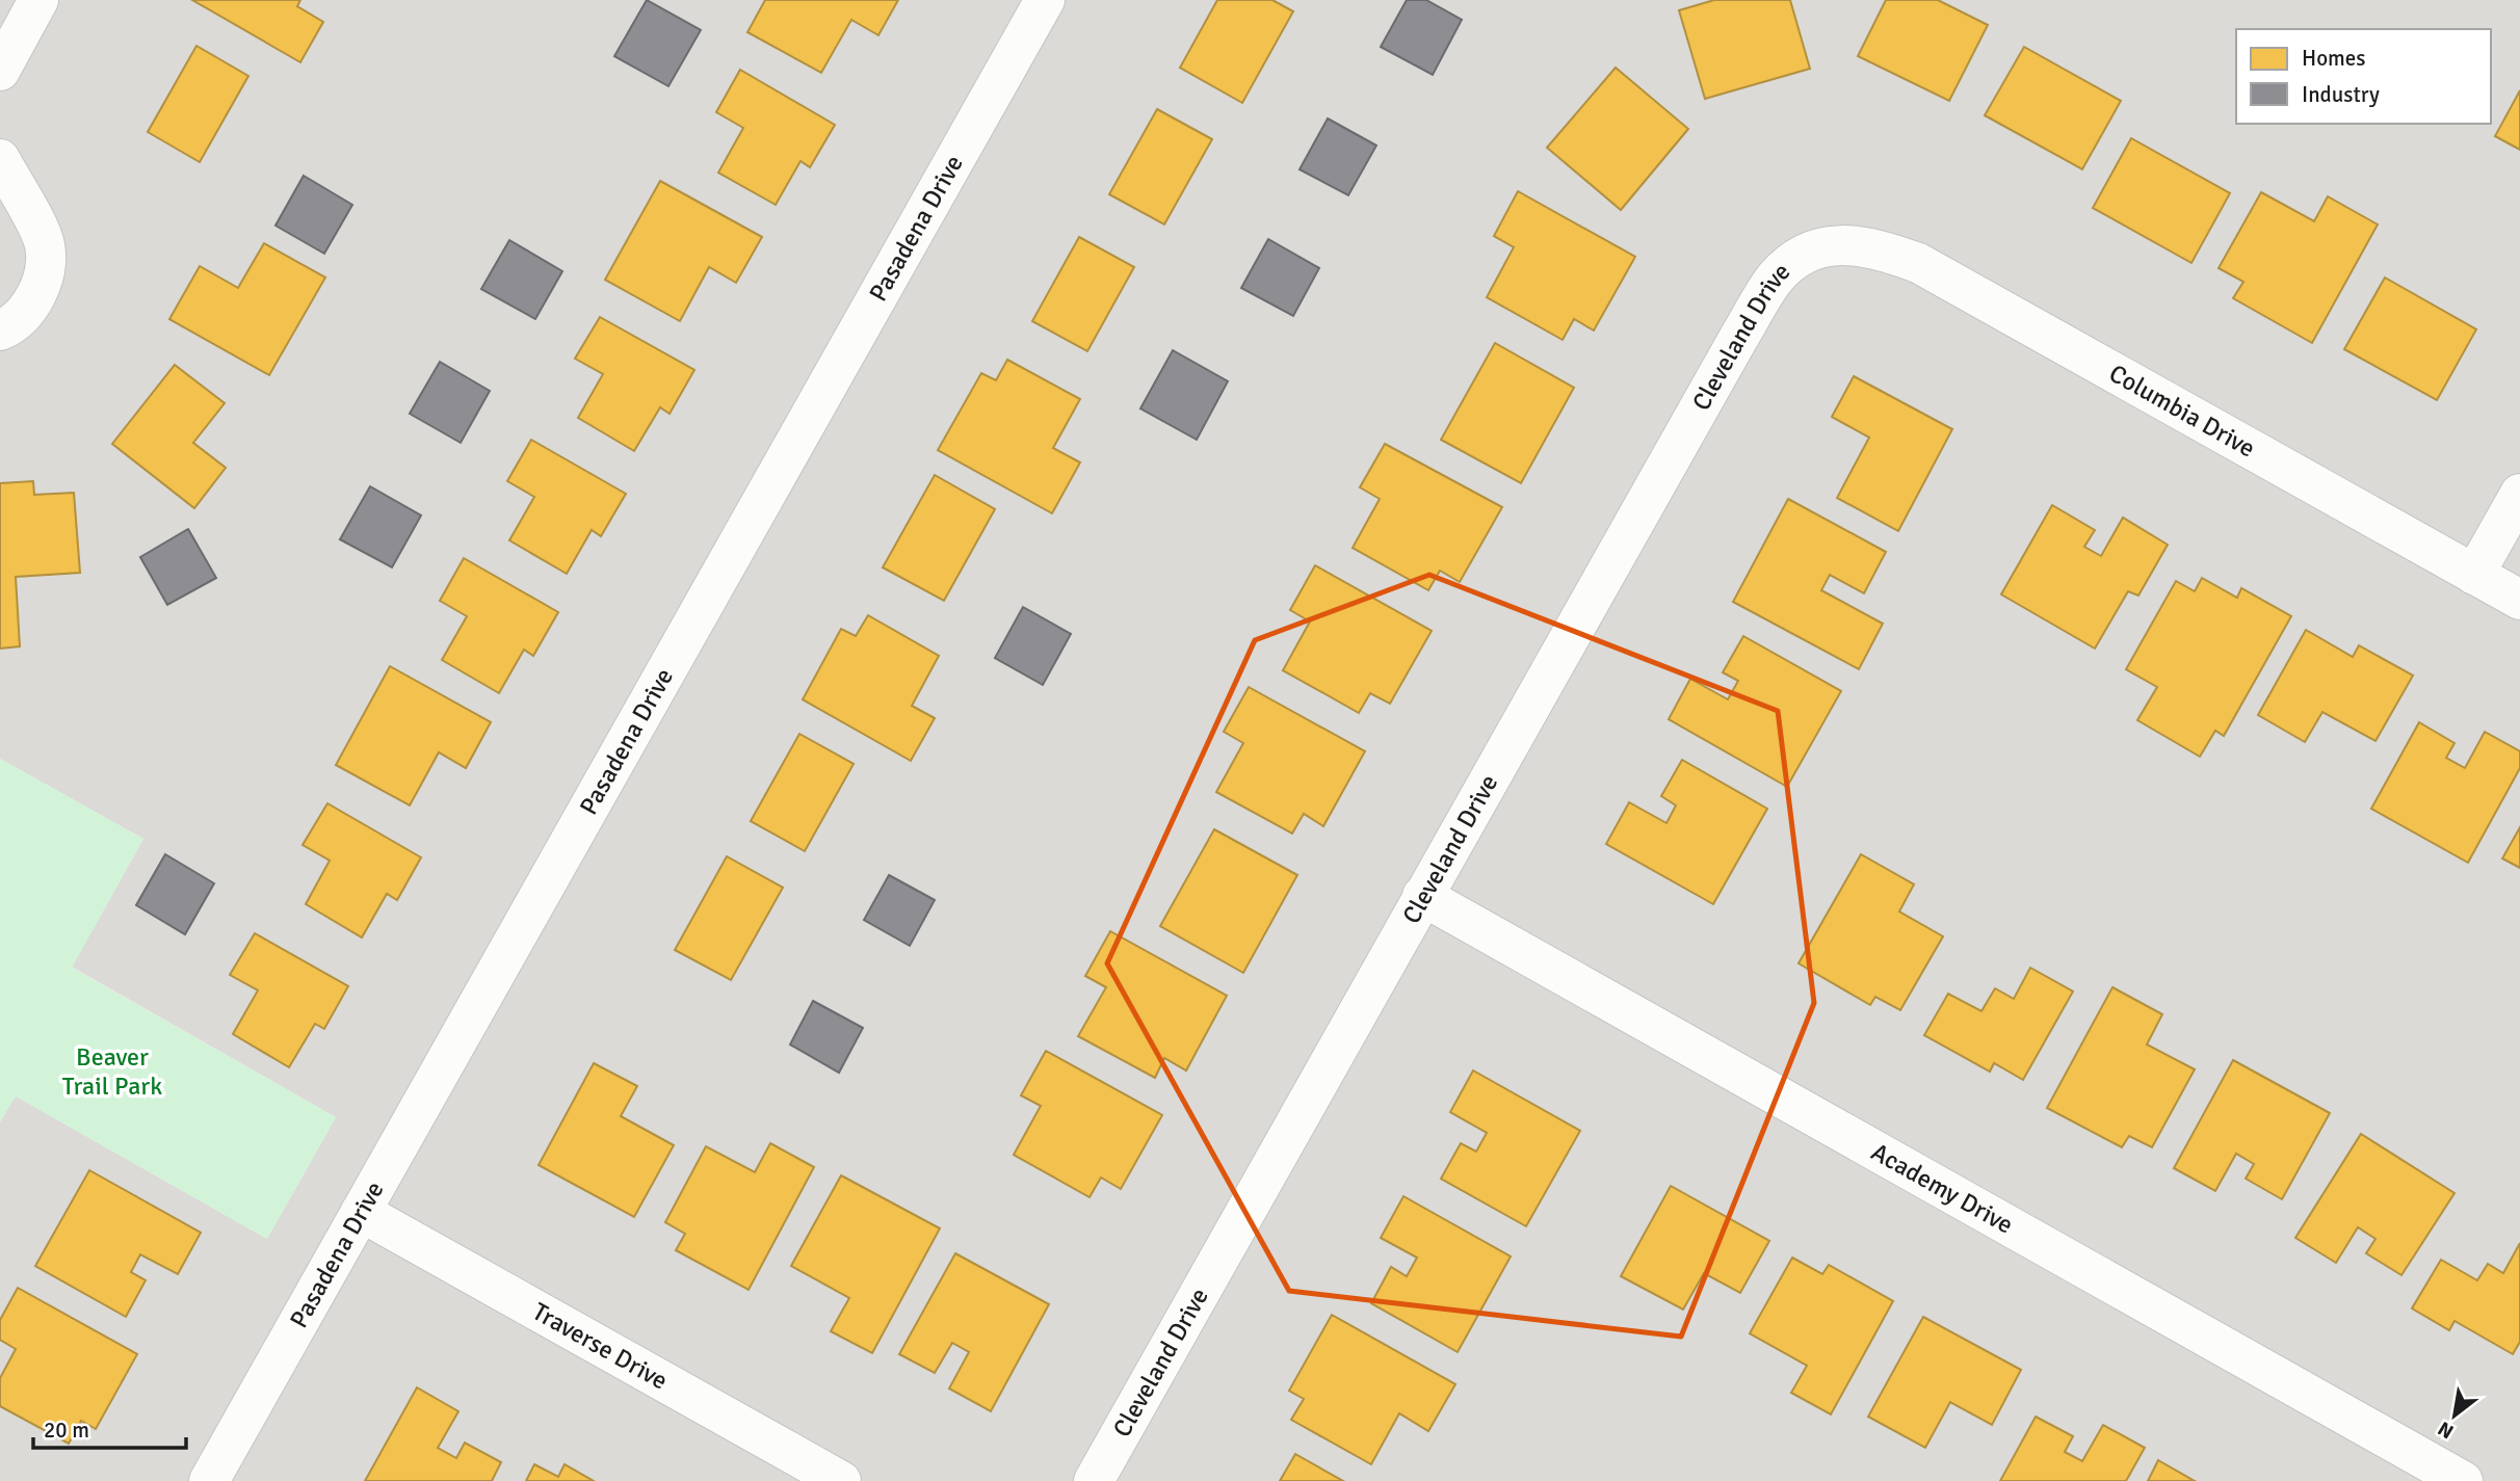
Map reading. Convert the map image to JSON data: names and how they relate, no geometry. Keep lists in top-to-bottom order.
{
  "streets": {
    "street": [
      "Pasadena Drive",
      "Cleveland Drive",
      "Columbia Drive",
      "Academy Drive",
      "Traverse Drive"
    ]
  },
  "crossings": [
    ["Pasadena Drive", "Traverse Drive"],
    ["Cleveland Drive", "Columbia Drive"],
    ["Cleveland Drive", "Academy Drive"]
  ],
  "parks": ["Beaver Trail Park"],
  "legend": ["Homes", "Industry"],
  "scale_bar": "20 m",
  "north": "bottom left"
}
